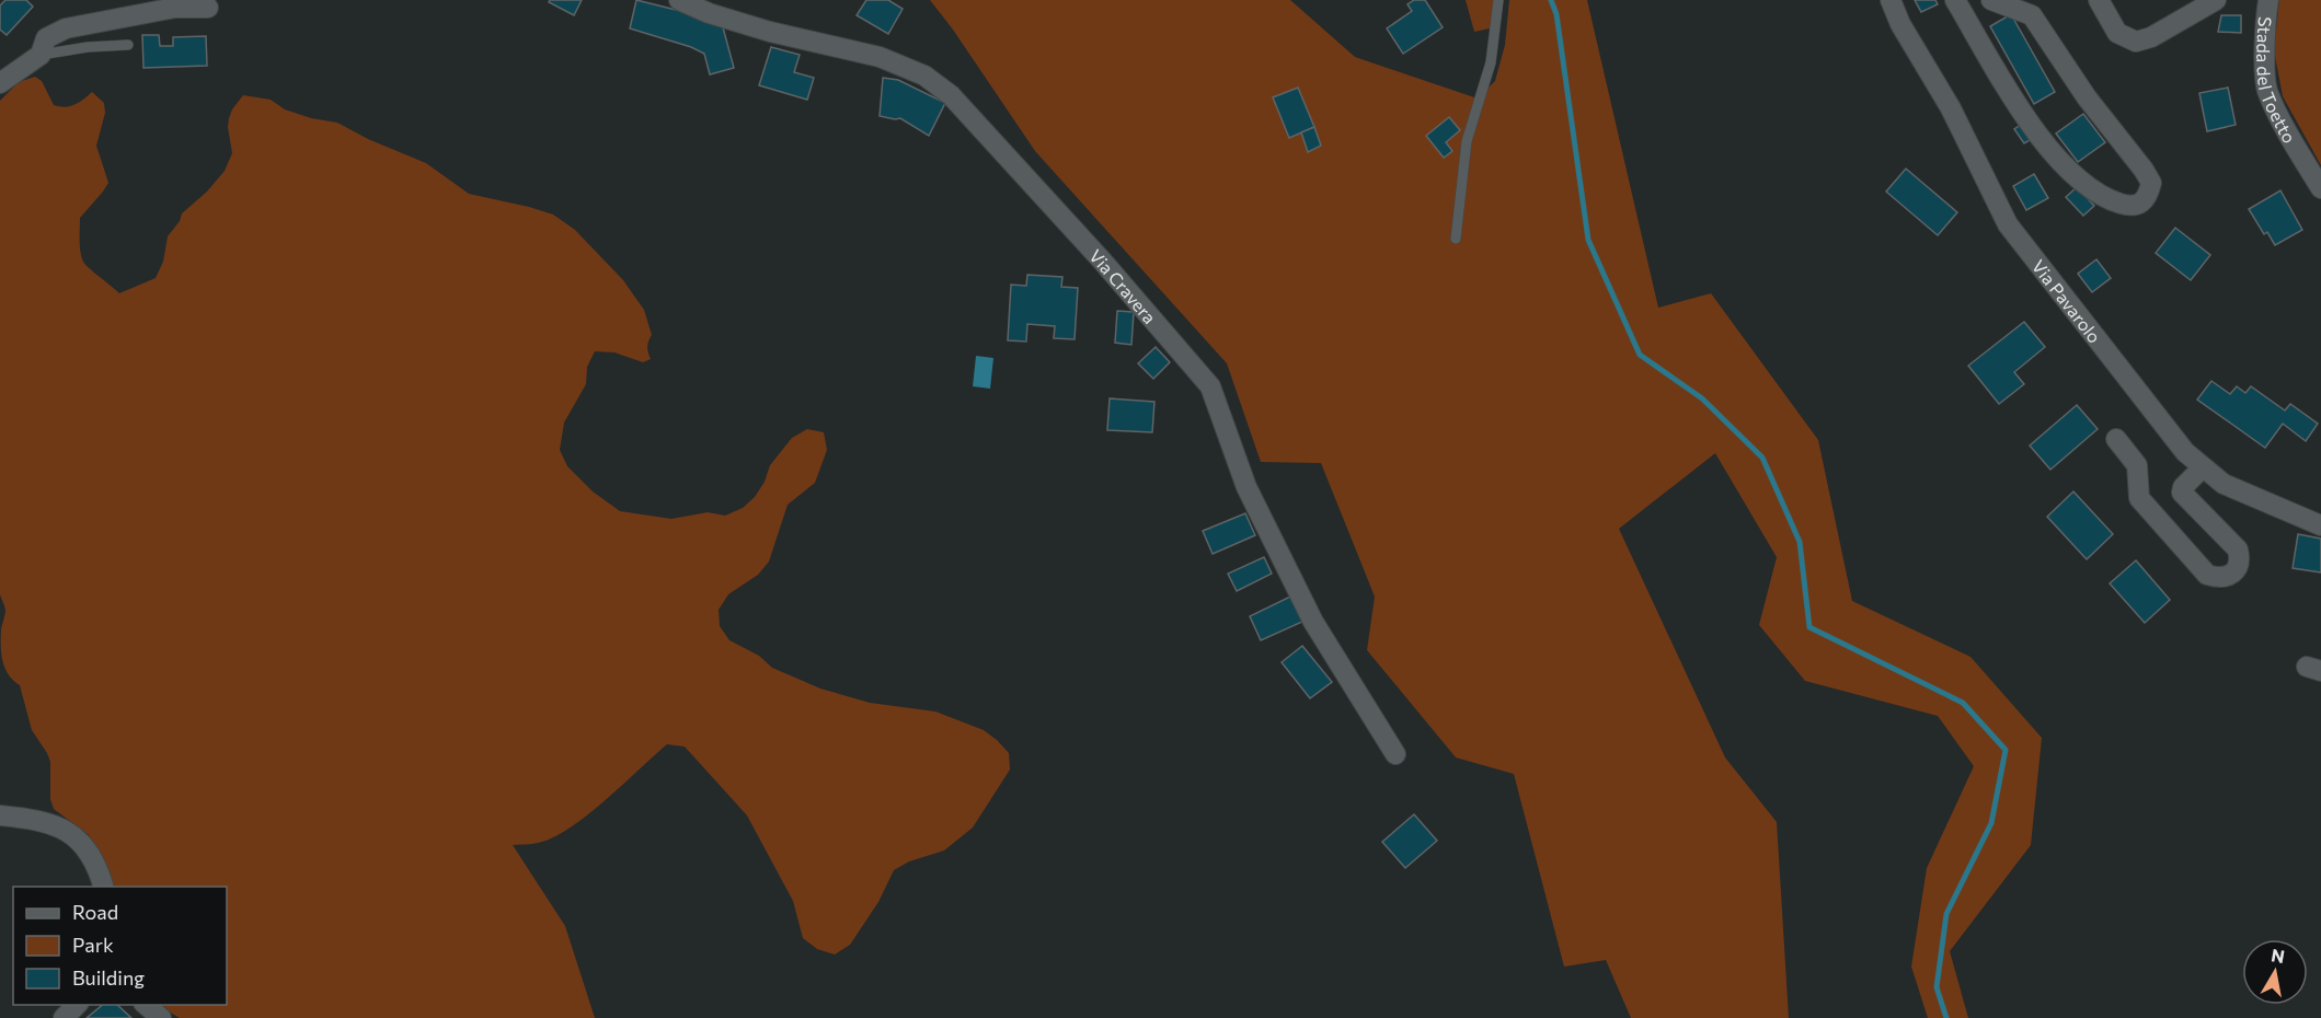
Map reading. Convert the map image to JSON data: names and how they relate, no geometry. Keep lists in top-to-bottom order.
{
  "streets": {
    "street": ["Stada del Toetto", "Via Cravera", "Via Pavarolo"]
  },
  "legend": ["Road", "Park", "Building"],
  "north": "top"
}
